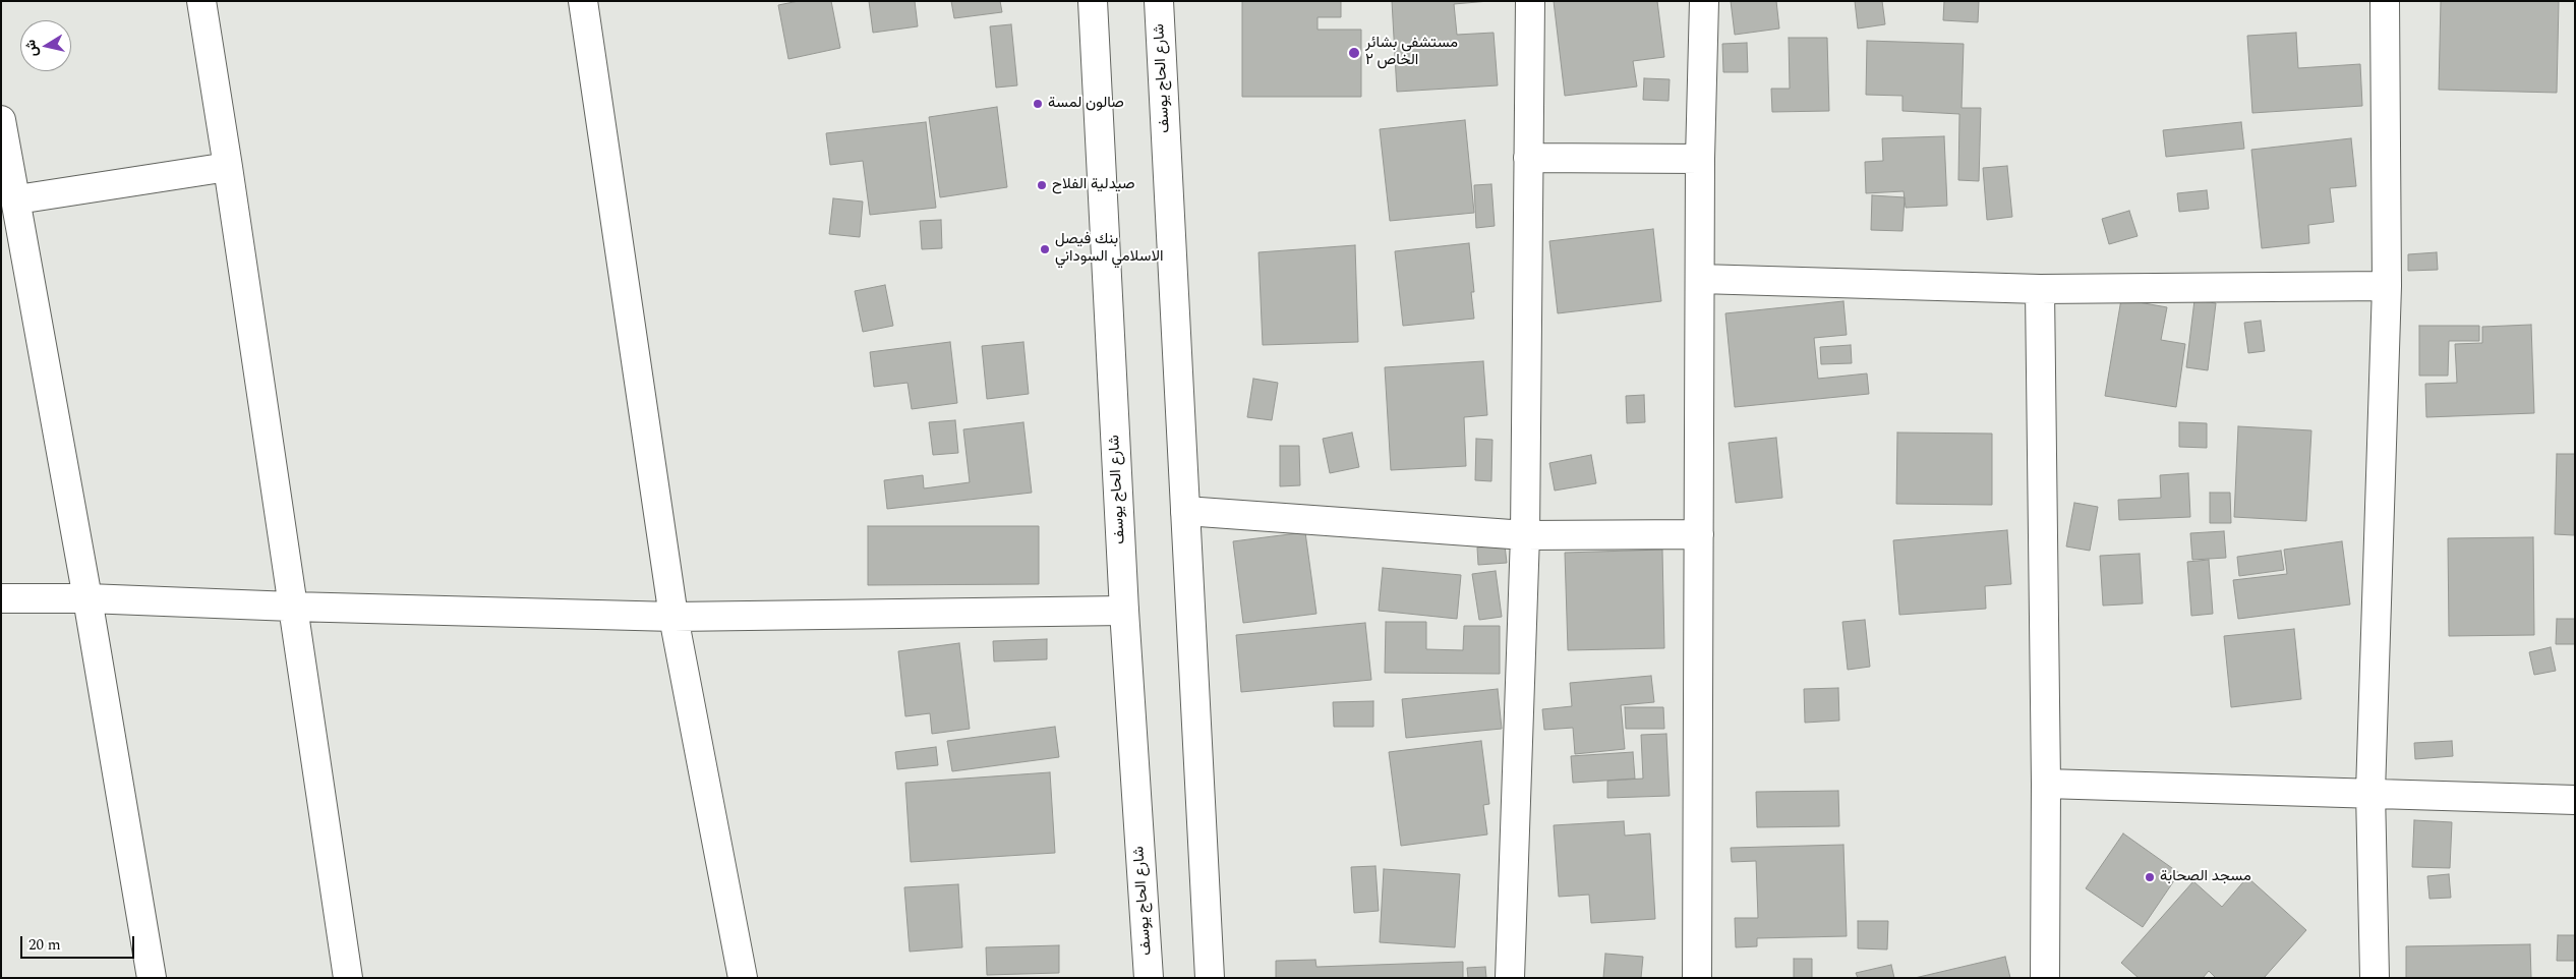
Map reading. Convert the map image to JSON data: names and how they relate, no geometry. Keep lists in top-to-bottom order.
{
  "streets": {
    "street": ["شارع الحاج يوسف"]
  },
  "places": [
    "مستشفى بشائر الخاص ٢",
    "صالون لمسة",
    "صيدلية الفلاح",
    "بنك فيصل الاسلامي السوداني",
    "مسجد الصحابة"
  ],
  "scale_bar": "20 m",
  "north": "left"
}
